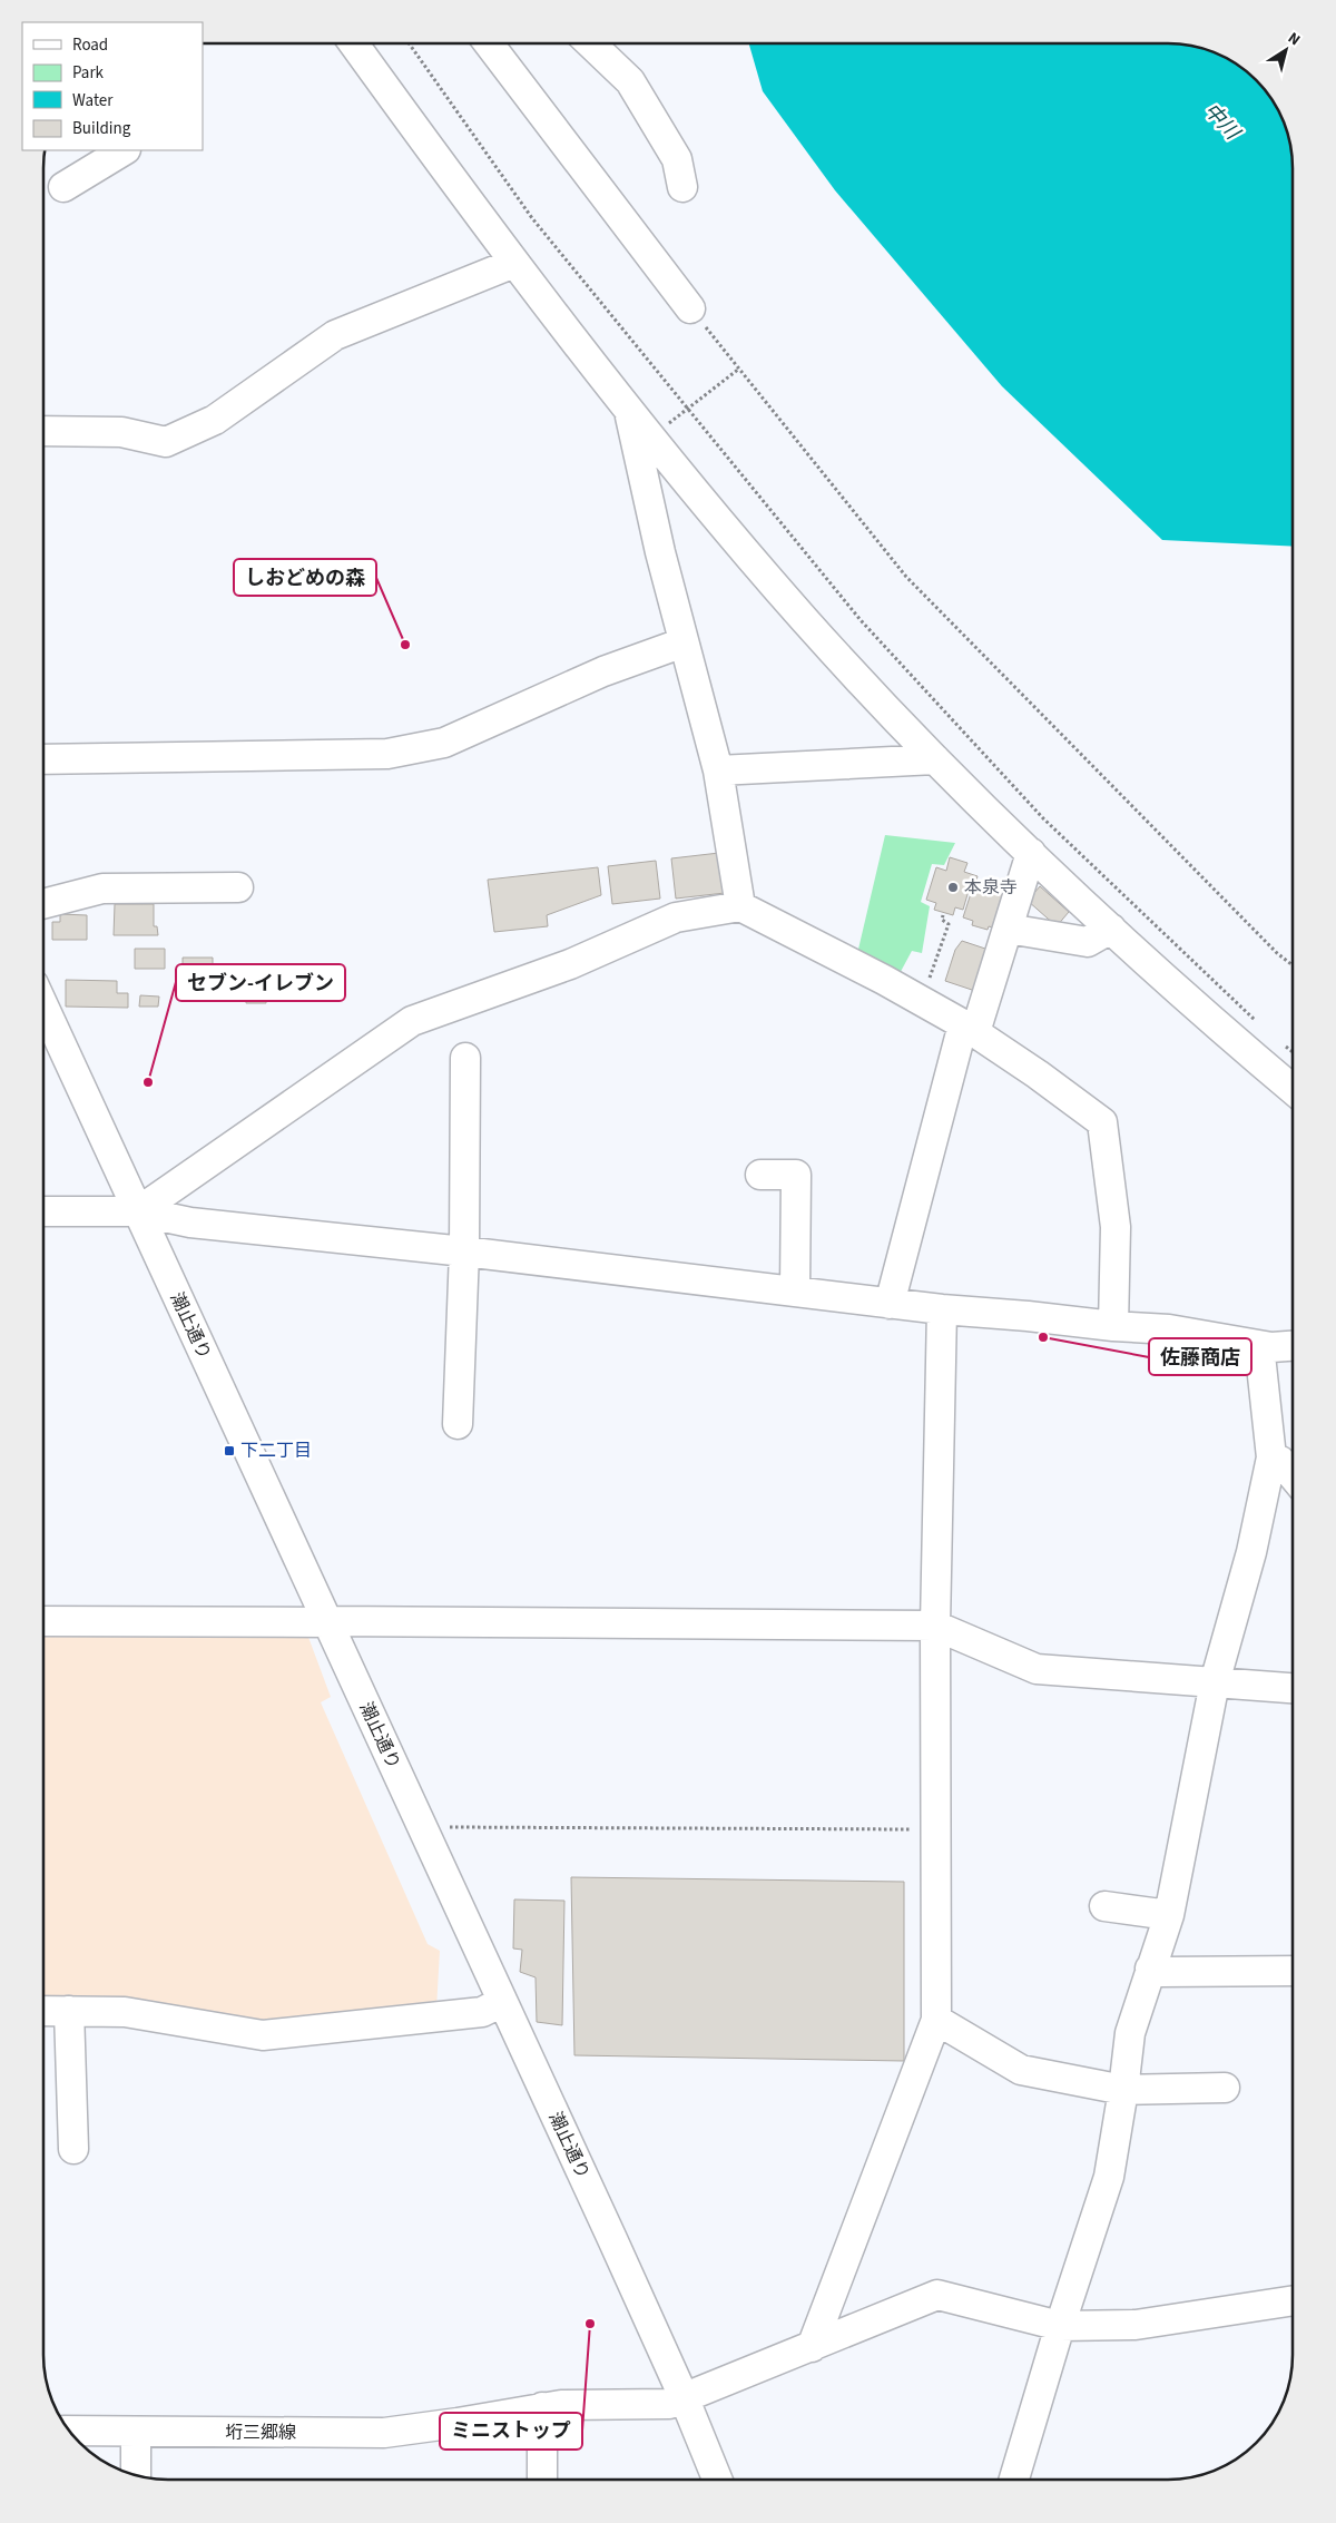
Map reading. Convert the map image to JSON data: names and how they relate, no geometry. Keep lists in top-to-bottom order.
{
  "streets": {
    "street": ["潮止通り", "垳三郷線"]
  },
  "crossings": [
    ["潮止通り", "垳三郷線"]
  ],
  "water": ["中川"],
  "places": {
    "other": [
      "しおどめの森",
      "本泉寺",
      "セブン-イレブン",
      "佐藤商店",
      "ミニストップ"
    ],
    "transit": ["下二丁目"]
  },
  "legend": [
    "Road",
    "Park",
    "Water",
    "Building"
  ],
  "north": "top right"
}
